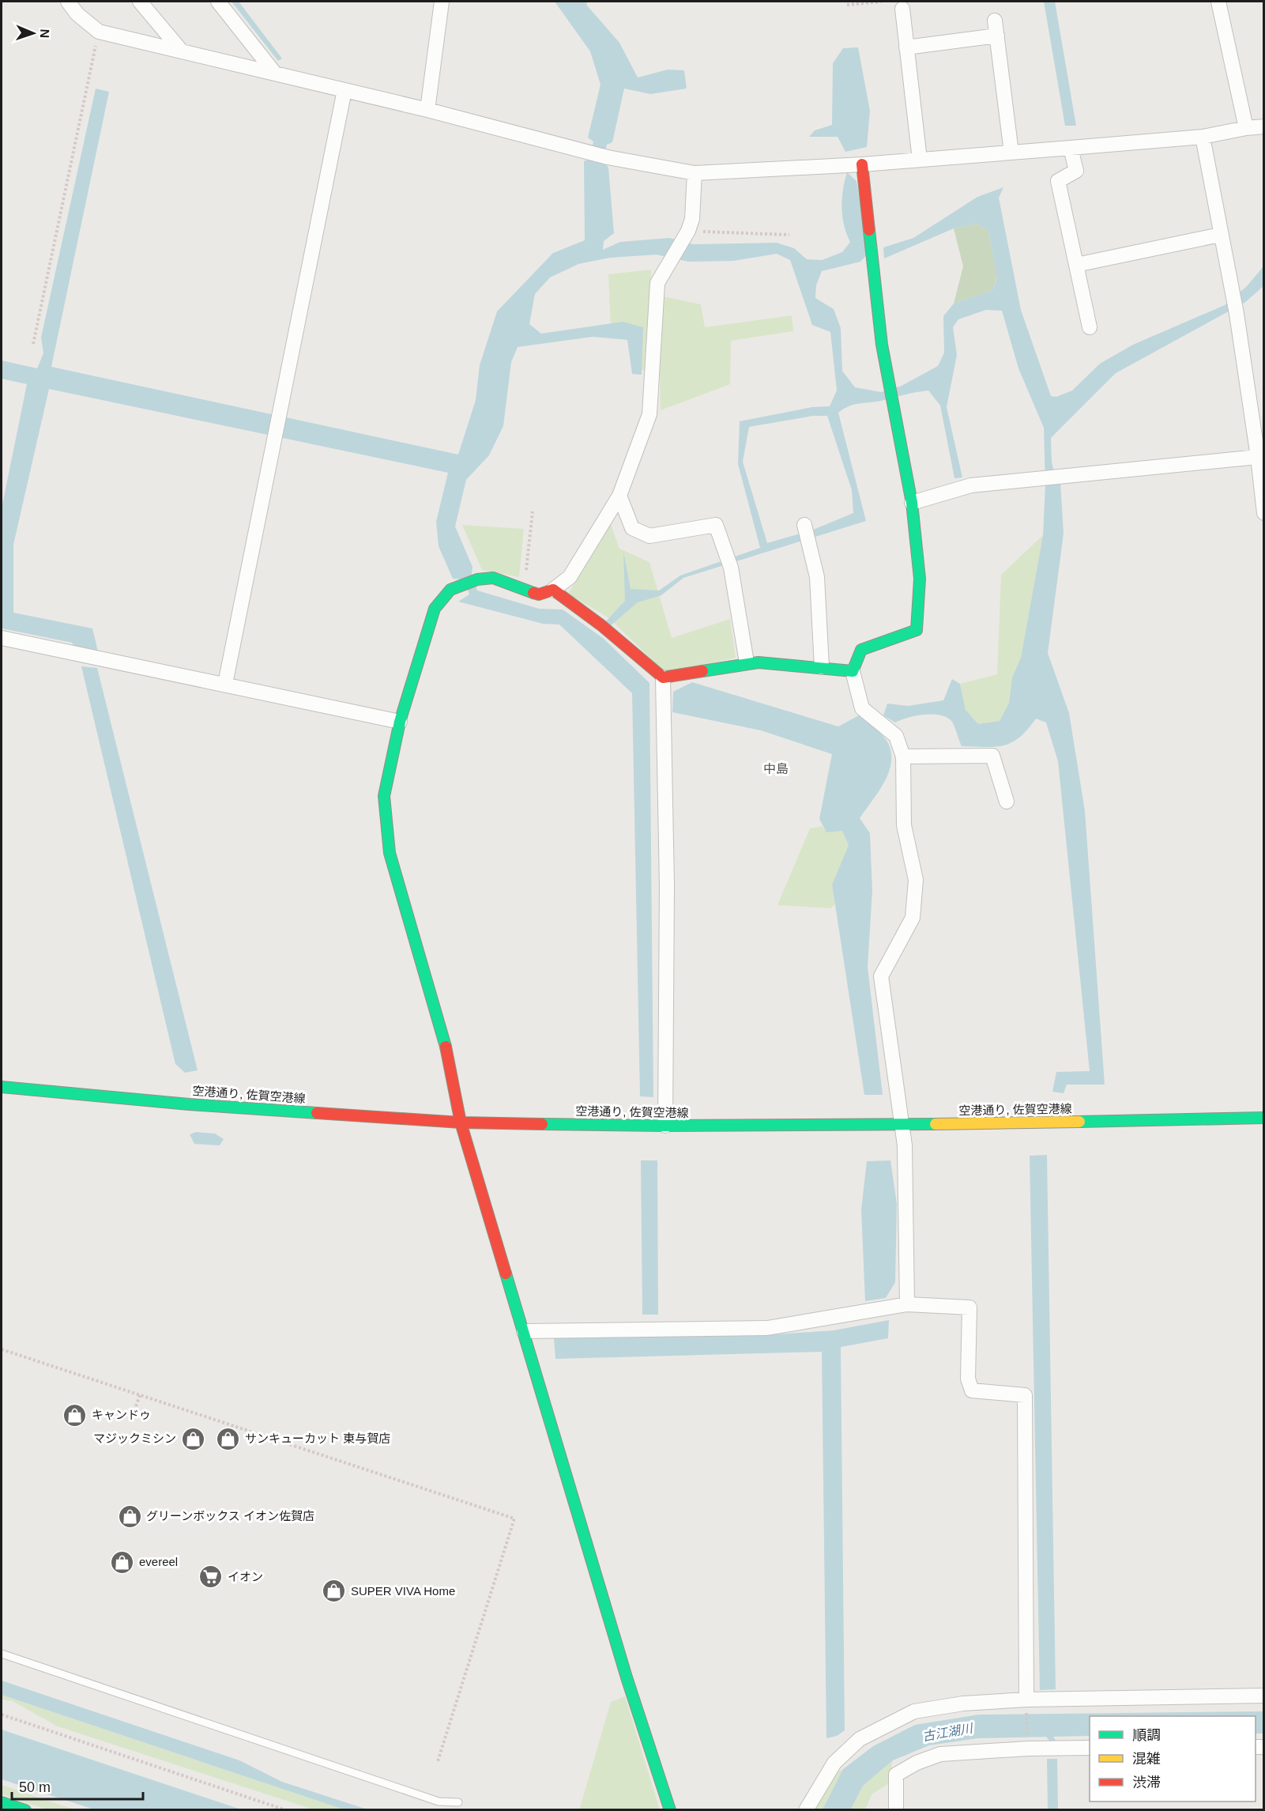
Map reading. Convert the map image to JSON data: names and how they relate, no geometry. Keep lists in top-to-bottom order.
{
  "streets": {
    "street": ["空港通り, 佐賀空港線"]
  },
  "districts": ["中島"],
  "water": ["古江湖川"],
  "places": {
    "shop": [
      "キャンドゥ",
      "マジックミシン",
      "サンキューカット 東与賀店",
      "グリーンボックス イオン佐賀店",
      "evereel",
      "SUPER VIVA Home"
    ],
    "supermarket": ["イオン"]
  },
  "legend": ["順調", "混雑", "渋滞"],
  "scale_bar": "50 m",
  "north": "right"
}
